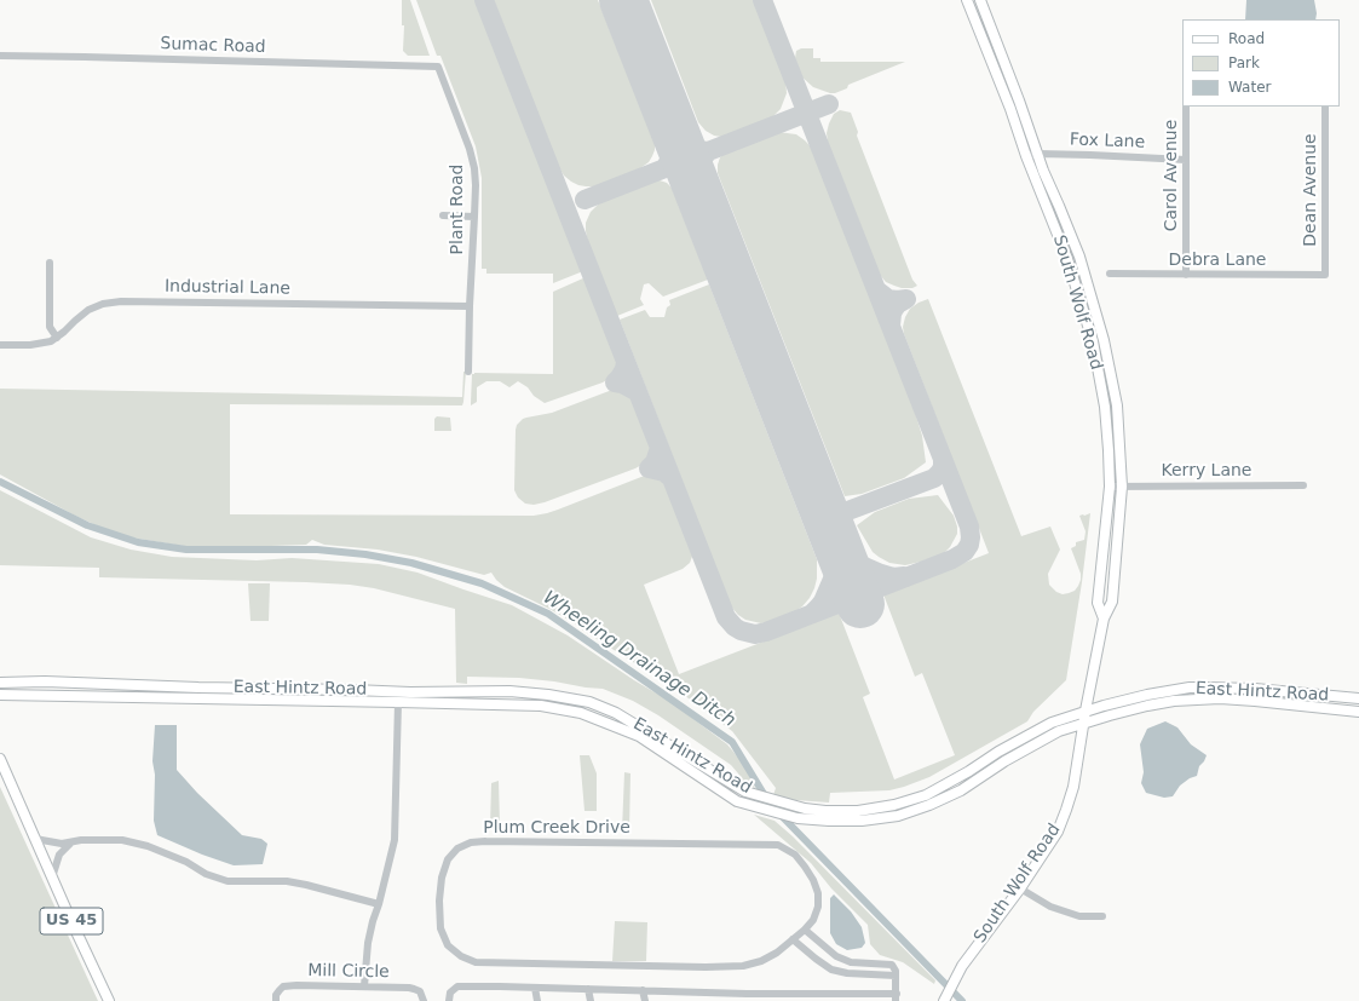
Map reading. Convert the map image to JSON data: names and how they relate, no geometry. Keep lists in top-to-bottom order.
{
  "streets": {
    "main road": ["South Wolf Road", "East Hintz Road", "US 45"],
    "street": [
      "Sumac Road",
      "Fox Lane",
      "Carol Avenue",
      "Dean Avenue",
      "Plant Road",
      "Debra Lane",
      "Industrial Lane",
      "Kerry Lane",
      "Plum Creek Drive",
      "Mill Circle"
    ]
  },
  "crossings": [
    ["Sumac Road", "Plant Road"],
    ["Fox Lane", "Carol Avenue"],
    ["Fox Lane", "South Wolf Road"],
    ["Carol Avenue", "Debra Lane"],
    ["Dean Avenue", "Debra Lane"],
    ["Plant Road", "Industrial Lane"],
    ["South Wolf Road", "Kerry Lane"],
    ["South Wolf Road", "East Hintz Road"]
  ],
  "water": ["Wheeling Drainage Ditch"],
  "legend": ["Road", "Park", "Water"]
}
